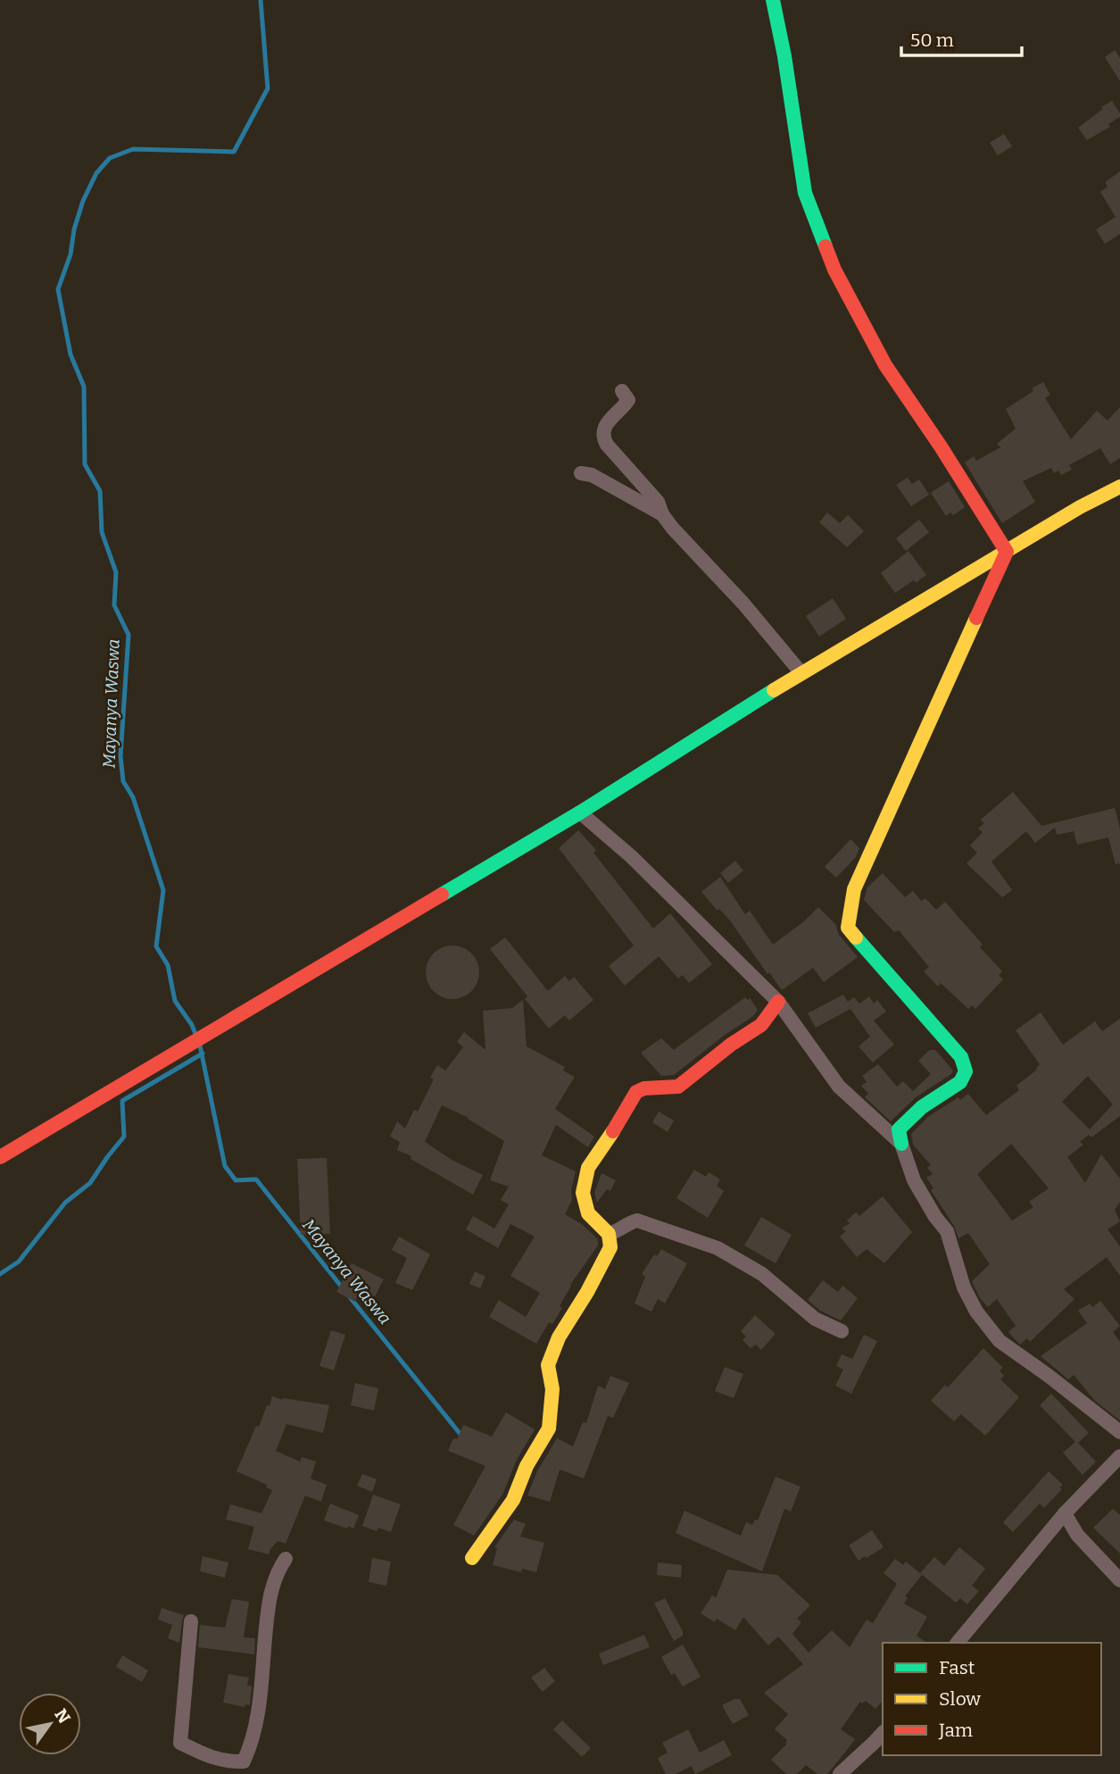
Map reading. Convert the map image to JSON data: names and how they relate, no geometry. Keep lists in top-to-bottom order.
{
  "water": ["Mayanya Waswa"],
  "legend": ["Fast", "Slow", "Jam"],
  "scale_bar": "50 m",
  "north": "top right"
}
